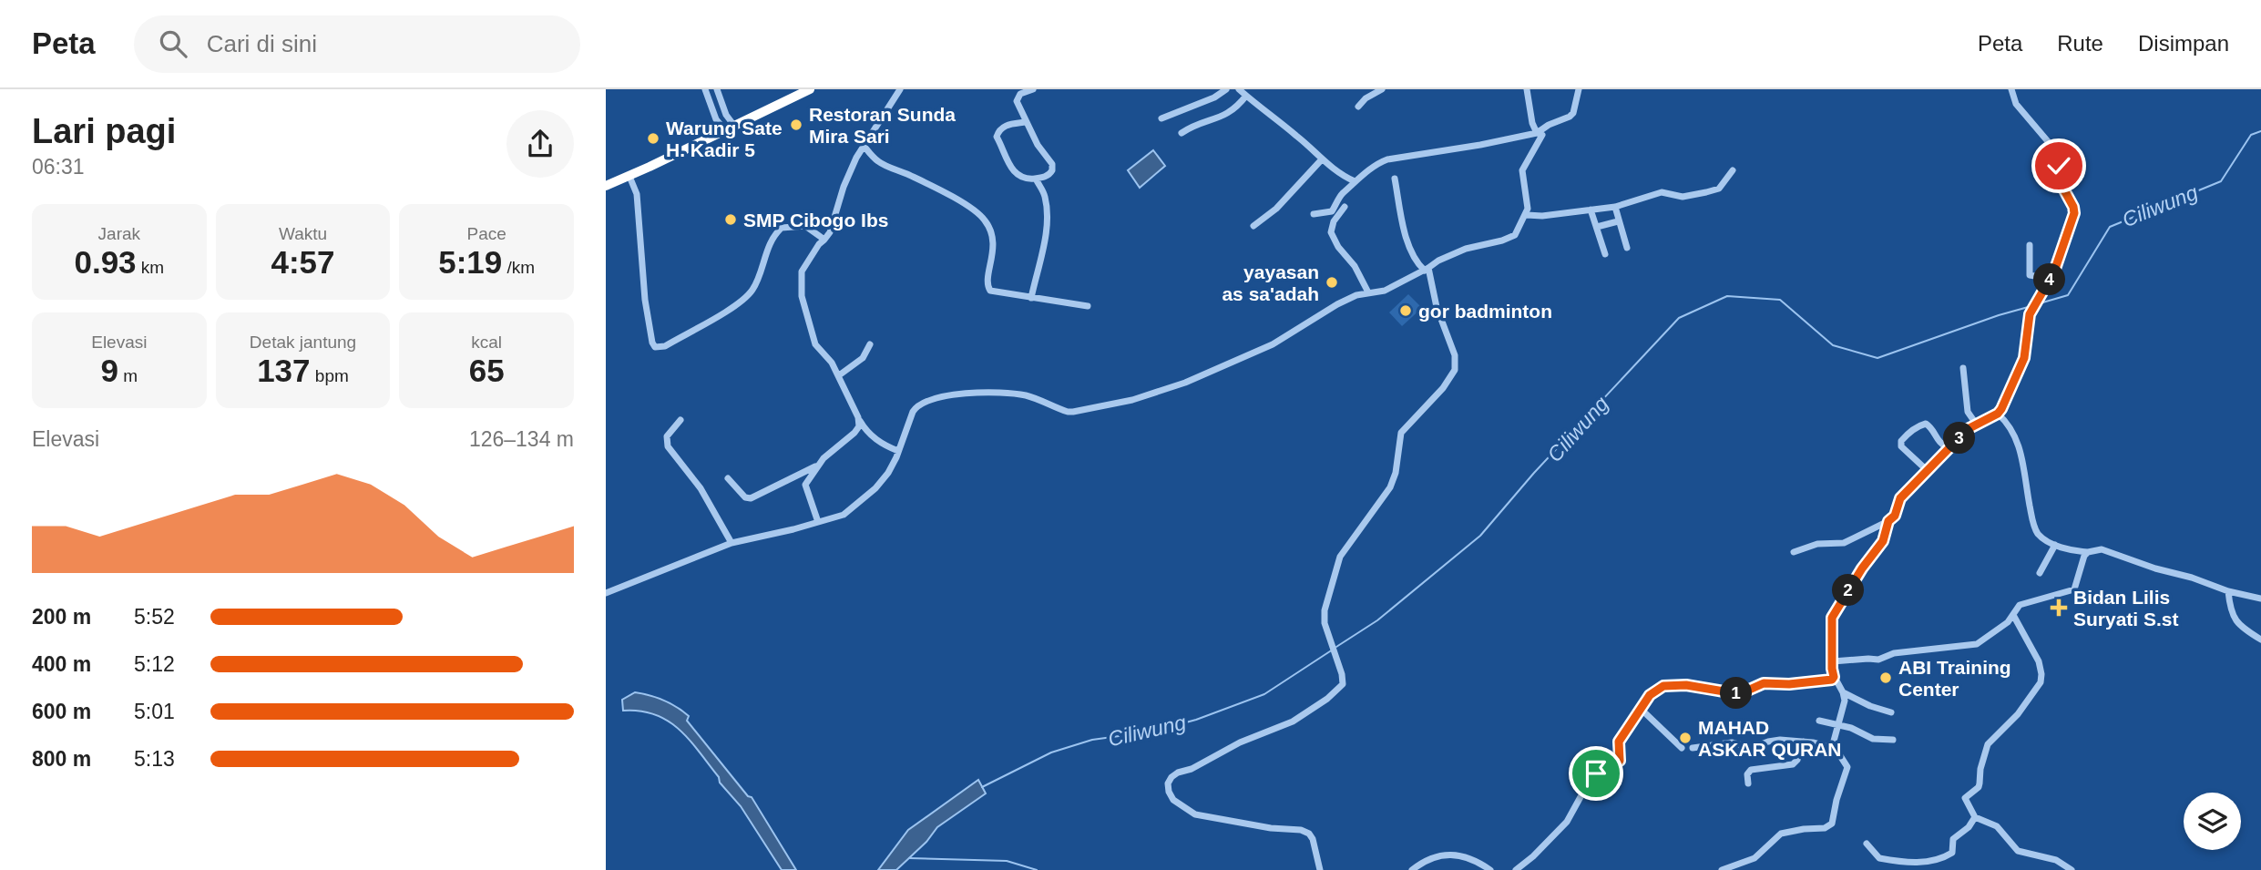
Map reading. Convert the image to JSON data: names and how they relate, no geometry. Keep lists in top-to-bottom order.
{
  "water": ["Ciliwung"],
  "places": {
    "other": [
      "Restoran Sunda Mira Sari",
      "Warung Sate H. Kadir 5",
      "SMP Cibogo Ibs",
      "yayasan as sa'adah",
      "gor badminton",
      "ABI Training Center",
      "MAHAD ASKAR QURAN"
    ],
    "health": ["Bidan Lilis Suryati S.st"]
  },
  "page": {
    "header": "Peta",
    "search": "Cari di sini",
    "nav": ["Peta", "Rute", "Disimpan"],
    "heading": ["Lari pagi", "06:31"],
    "stats": [
      ["Jarak", "0.93 km"],
      ["Waktu", "4:57"],
      ["Pace", "5:19 /km"],
      ["Elevasi", "9 m"],
      ["Detak jantung", "137 bpm"],
      ["kcal", "65"]
    ],
    "pins": [
      "4",
      "3",
      "2",
      "1"
    ],
    "chart": ["Elevasi", "126–134 m"],
    "list": [
      {
        "name": "200 m",
        "note": "5:52"
      },
      {
        "name": "400 m",
        "note": "5:12"
      },
      {
        "name": "600 m",
        "note": "5:01"
      },
      {
        "name": "800 m",
        "note": "5:13"
      }
    ]
  }
}
